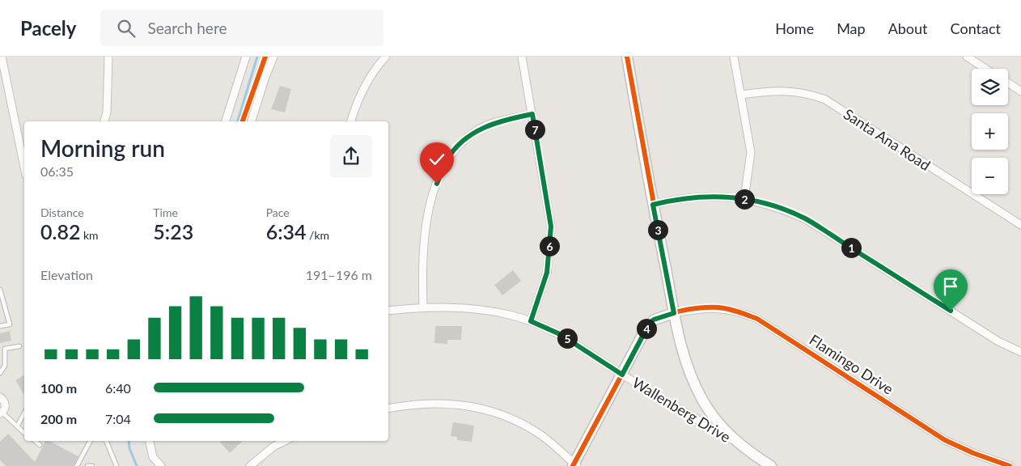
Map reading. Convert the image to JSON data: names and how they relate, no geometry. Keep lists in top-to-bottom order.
{
  "streets": {
    "street": ["Santa Ana Road", "Flamingo Drive", "Wallenberg Drive"]
  },
  "page": {
    "header": "Pacely",
    "search": "Search here",
    "nav": [
      "Home",
      "Map",
      "About",
      "Contact"
    ],
    "map_buttons": ["+", "−"],
    "pins": [
      "7",
      "2",
      "3",
      "6",
      "1",
      "4",
      "5"
    ],
    "heading": ["Morning run", "06:35"],
    "stats": [
      ["Distance", "0.82 km"],
      ["Time", "5:23"],
      ["Pace", "6:34 /km"]
    ],
    "chart": ["Elevation", "191–196 m"],
    "list": [
      {
        "name": "100 m",
        "note": "6:40"
      },
      {
        "name": "200 m",
        "note": "7:04"
      }
    ]
  }
}
